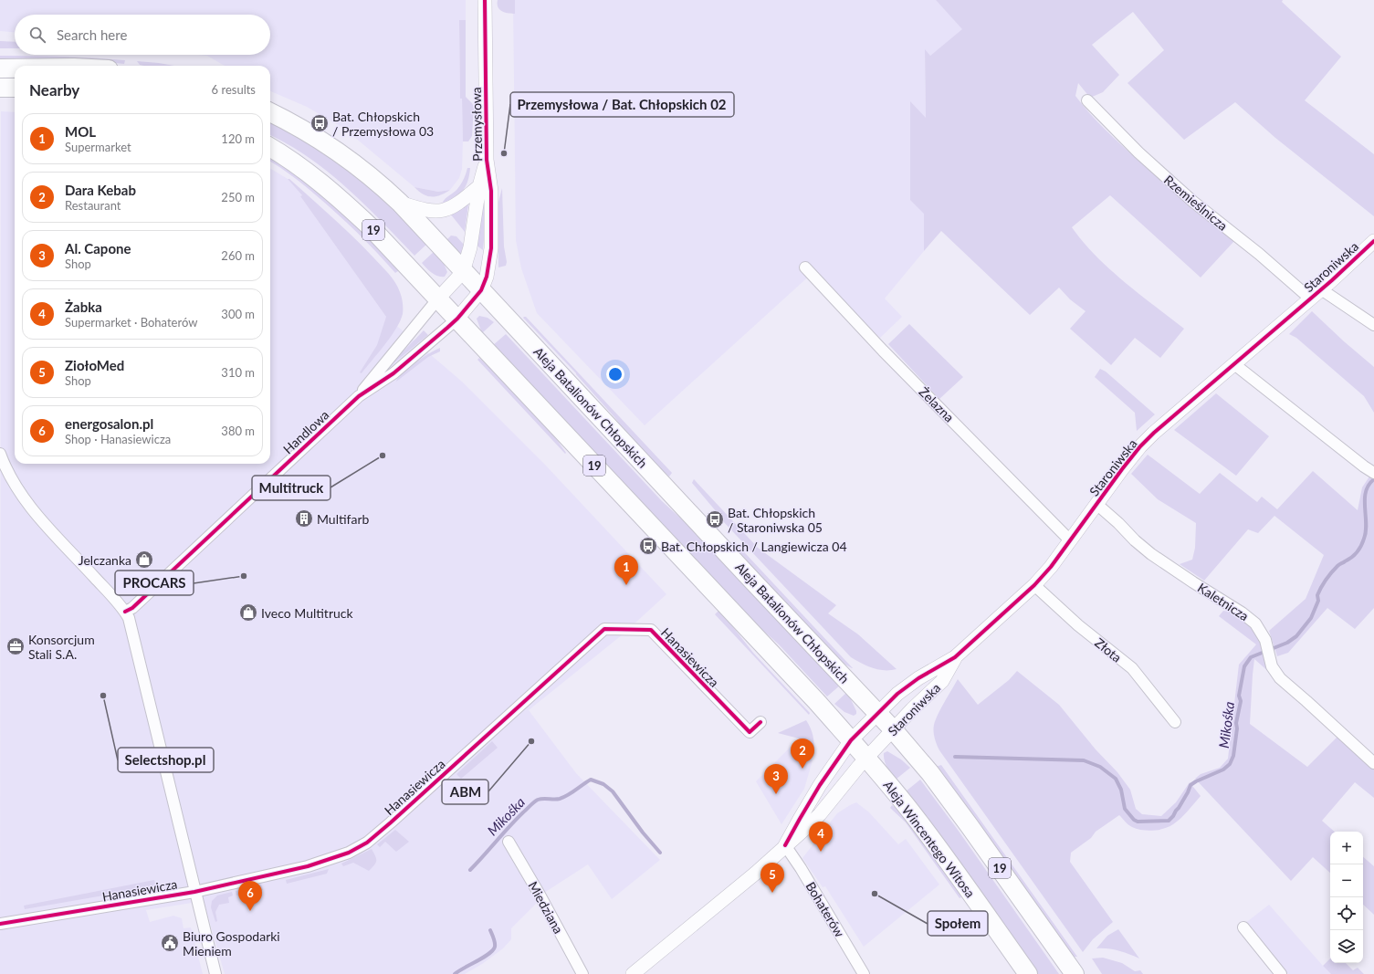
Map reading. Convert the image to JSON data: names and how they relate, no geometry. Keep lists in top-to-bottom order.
{
  "streets": {
    "main road": ["19", "Aleja Batalionów Chłopskich", "Aleja Wincentego Witosa"],
    "street": [
      "Przemysłowa",
      "Rzemieślnicza",
      "Staroniwska",
      "Żelazna",
      "Handlowa",
      "Kaletnicza",
      "Złota",
      "Hanasiewicza",
      "Miedziana",
      "Bohaterów"
    ]
  },
  "crossings": [
    ["Przemysłowa", "Aleja Batalionów Chłopskich"],
    ["Rzemieślnicza", "Staroniwska"],
    ["19", "Staroniwska"],
    ["19", "Aleja Batalionów Chłopskich"],
    ["19", "Handlowa"],
    ["19", "Aleja Wincentego Witosa"],
    ["Staroniwska", "Żelazna"],
    ["Staroniwska", "Aleja Batalionów Chłopskich"],
    ["Staroniwska", "Kaletnicza"],
    ["Staroniwska", "Złota"],
    ["Staroniwska", "Aleja Wincentego Witosa"],
    ["Staroniwska", "Bohaterów"]
  ],
  "water": ["Mikośka"],
  "places": {
    "bus stop": ["Bat. Chłopskich / Przemysłowa 03", "Bat. Chłopskich / Staroniwska 05", "Bat. Chłopskich / Langiewicza 04"],
    "other": [
      "Przemysłowa / Bat. Chłopskich 02",
      "Multitruck",
      "PROCARS",
      "Selectshop.pl",
      "ABM",
      "Społem"
    ],
    "building": ["Multifarb"],
    "shop": ["Jelczanka", "Iveco Multitruck"],
    "office": ["Konsorcjum Stali S.A."],
    "public building": ["Biuro Gospodarki Mieniem"]
  },
  "page": {
    "search": "Search here",
    "heading": ["Nearby", "6 results"],
    "list": [
      {
        "mark": "1",
        "name": "MOL",
        "note": "Supermarket",
        "value": "120 m"
      },
      {
        "mark": "2",
        "name": "Dara Kebab",
        "note": "Restaurant",
        "value": "250 m"
      },
      {
        "mark": "3",
        "name": "Al. Capone",
        "note": "Shop",
        "value": "260 m"
      },
      {
        "mark": "4",
        "name": "Żabka",
        "note": "Supermarket · Bohaterów",
        "value": "300 m"
      },
      {
        "mark": "5",
        "name": "ZiołoMed",
        "note": "Shop",
        "value": "310 m"
      },
      {
        "mark": "6",
        "name": "energosalon.pl",
        "note": "Shop · Hanasiewicza",
        "value": "380 m"
      }
    ],
    "pins": [
      "1",
      "2",
      "3",
      "4",
      "5",
      "6"
    ],
    "map_buttons": ["+", "−"]
  }
}
